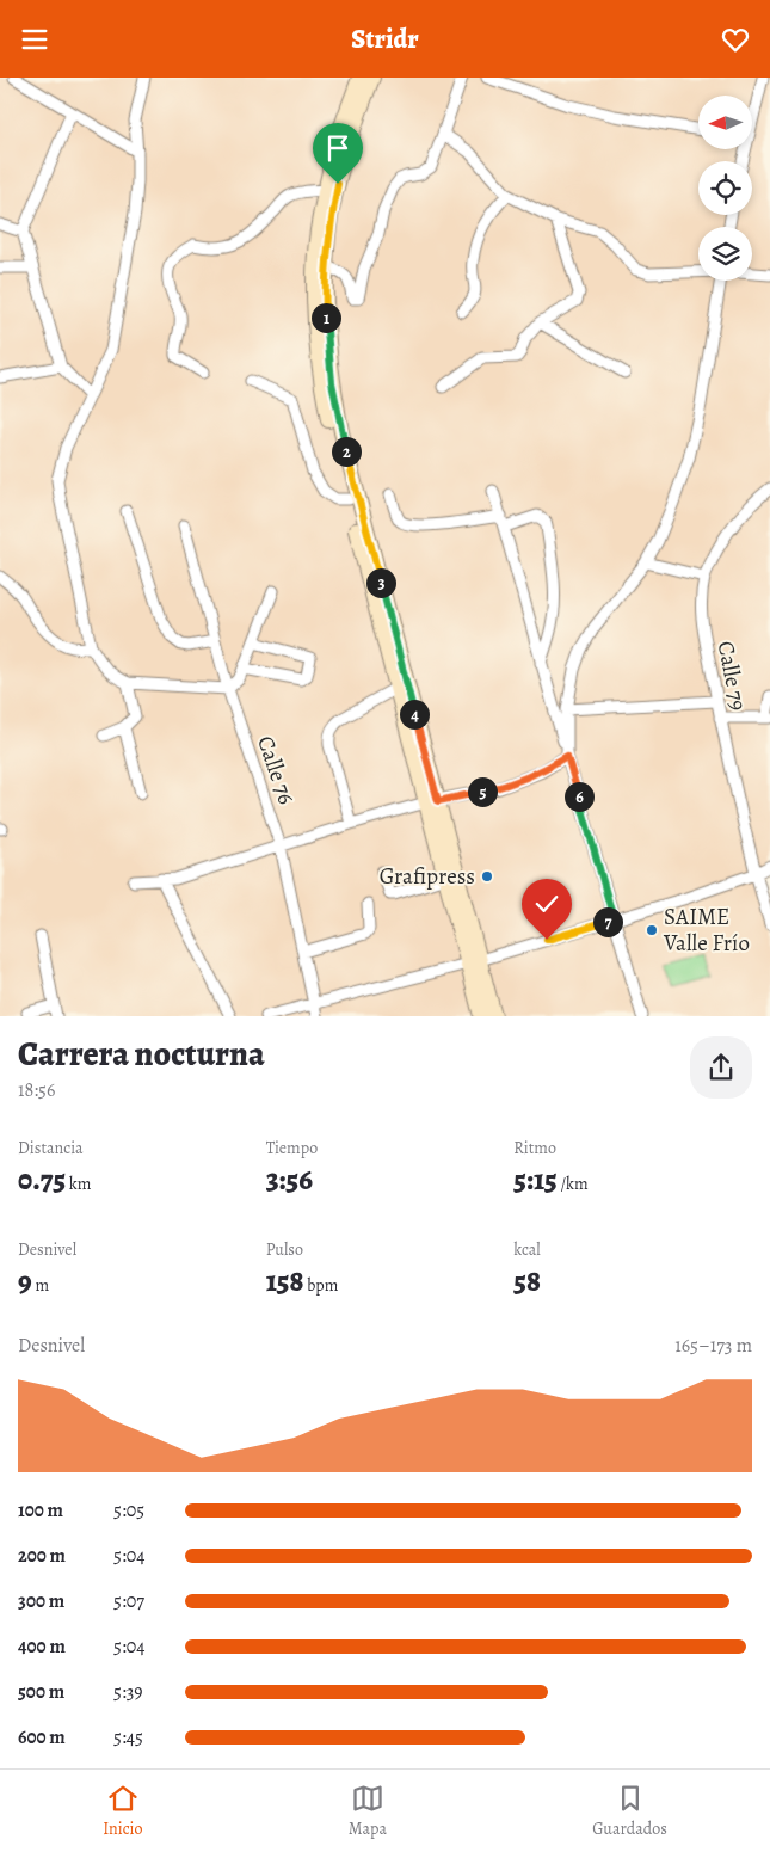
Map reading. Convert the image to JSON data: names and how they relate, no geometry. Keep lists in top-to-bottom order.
{
  "streets": {
    "street": ["Calle 79", "Calle 76"]
  },
  "places": ["Grafipress", "SAIME Valle Frío"],
  "north": "left",
  "page": {
    "header": "Stridr",
    "pins": [
      "1",
      "2",
      "3",
      "4",
      "5",
      "6",
      "7"
    ],
    "heading": ["Carrera nocturna", "18:56"],
    "stats": [
      ["Distancia", "0.75 km"],
      ["Tiempo", "3:56"],
      ["Ritmo", "5:15 /km"],
      ["Desnivel", "9 m"],
      ["Pulso", "158 bpm"],
      ["kcal", "58"]
    ],
    "chart": ["Desnivel", "165–173 m"],
    "list": [
      {
        "name": "100 m",
        "note": "5:05"
      },
      {
        "name": "200 m",
        "note": "5:04"
      },
      {
        "name": "300 m",
        "note": "5:07"
      },
      {
        "name": "400 m",
        "note": "5:04"
      },
      {
        "name": "500 m",
        "note": "5:39"
      },
      {
        "name": "600 m",
        "note": "5:45"
      }
    ],
    "tabs": ["Inicio", "Mapa", "Guardados"]
  }
}
